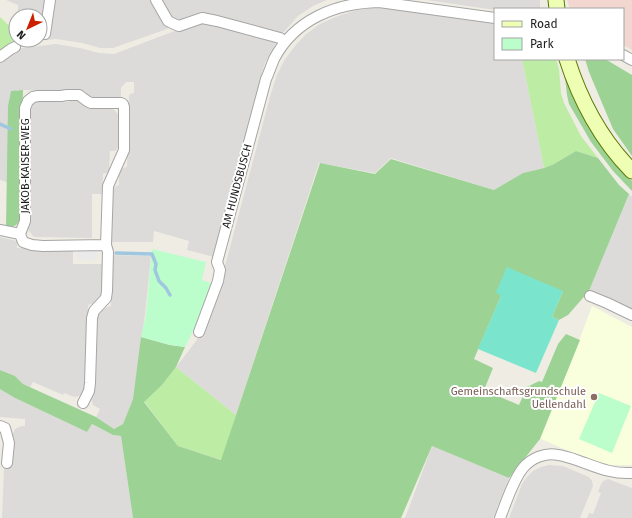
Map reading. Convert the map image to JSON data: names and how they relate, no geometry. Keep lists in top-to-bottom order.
{
  "streets": {
    "street": ["JAKOB-KAISER-WEG", "AM HUNDSBUSCH"]
  },
  "places": ["Gemeinschaftsgrundschule Uellendahl"],
  "legend": ["Road", "Park"],
  "north": "bottom left"
}
